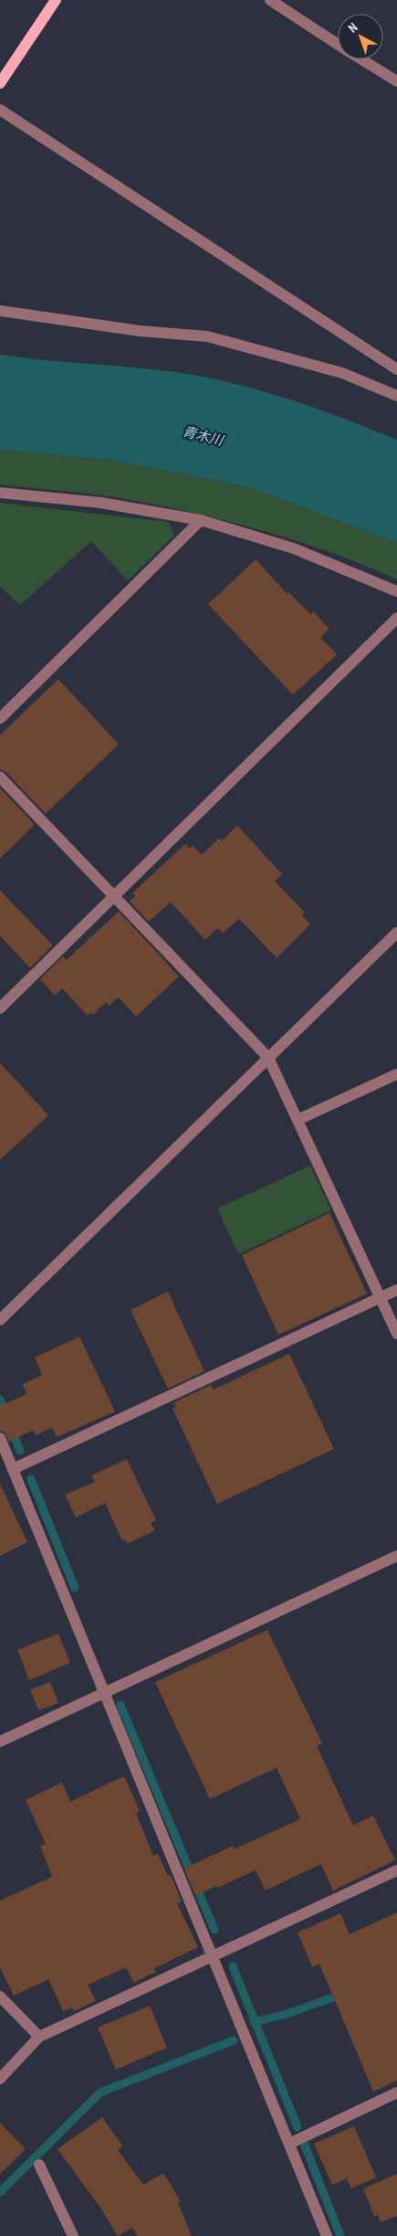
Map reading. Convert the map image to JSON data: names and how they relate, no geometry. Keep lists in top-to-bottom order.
{
  "water": ["青木川"],
  "north": "top left"
}
